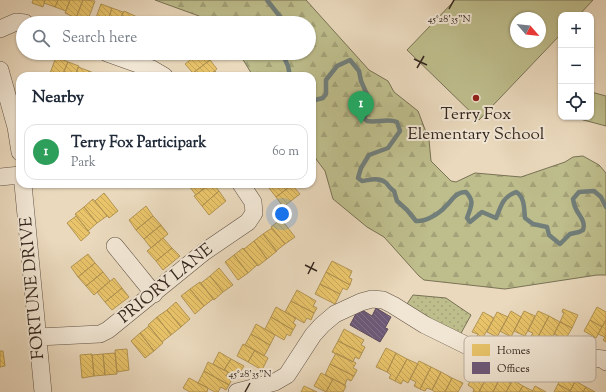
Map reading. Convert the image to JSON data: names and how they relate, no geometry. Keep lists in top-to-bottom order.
{
  "streets": {
    "street": ["PRIORY LANE", "FORTUNE DRIVE"]
  },
  "crossings": [
    ["PRIORY LANE", "FORTUNE DRIVE"]
  ],
  "places": ["Terry Fox Elementary School"],
  "legend": ["Homes", "Offices"],
  "north": "bottom right",
  "page": {
    "map_buttons": ["+", "−"],
    "search": "Search here",
    "heading": "Nearby",
    "pins": "1",
    "list": [
      {
        "mark": "1",
        "name": "Terry Fox Participark",
        "note": "Park",
        "value": "60 m"
      }
    ]
  },
  "coordinates": ["45°28'35\"N"]
}
